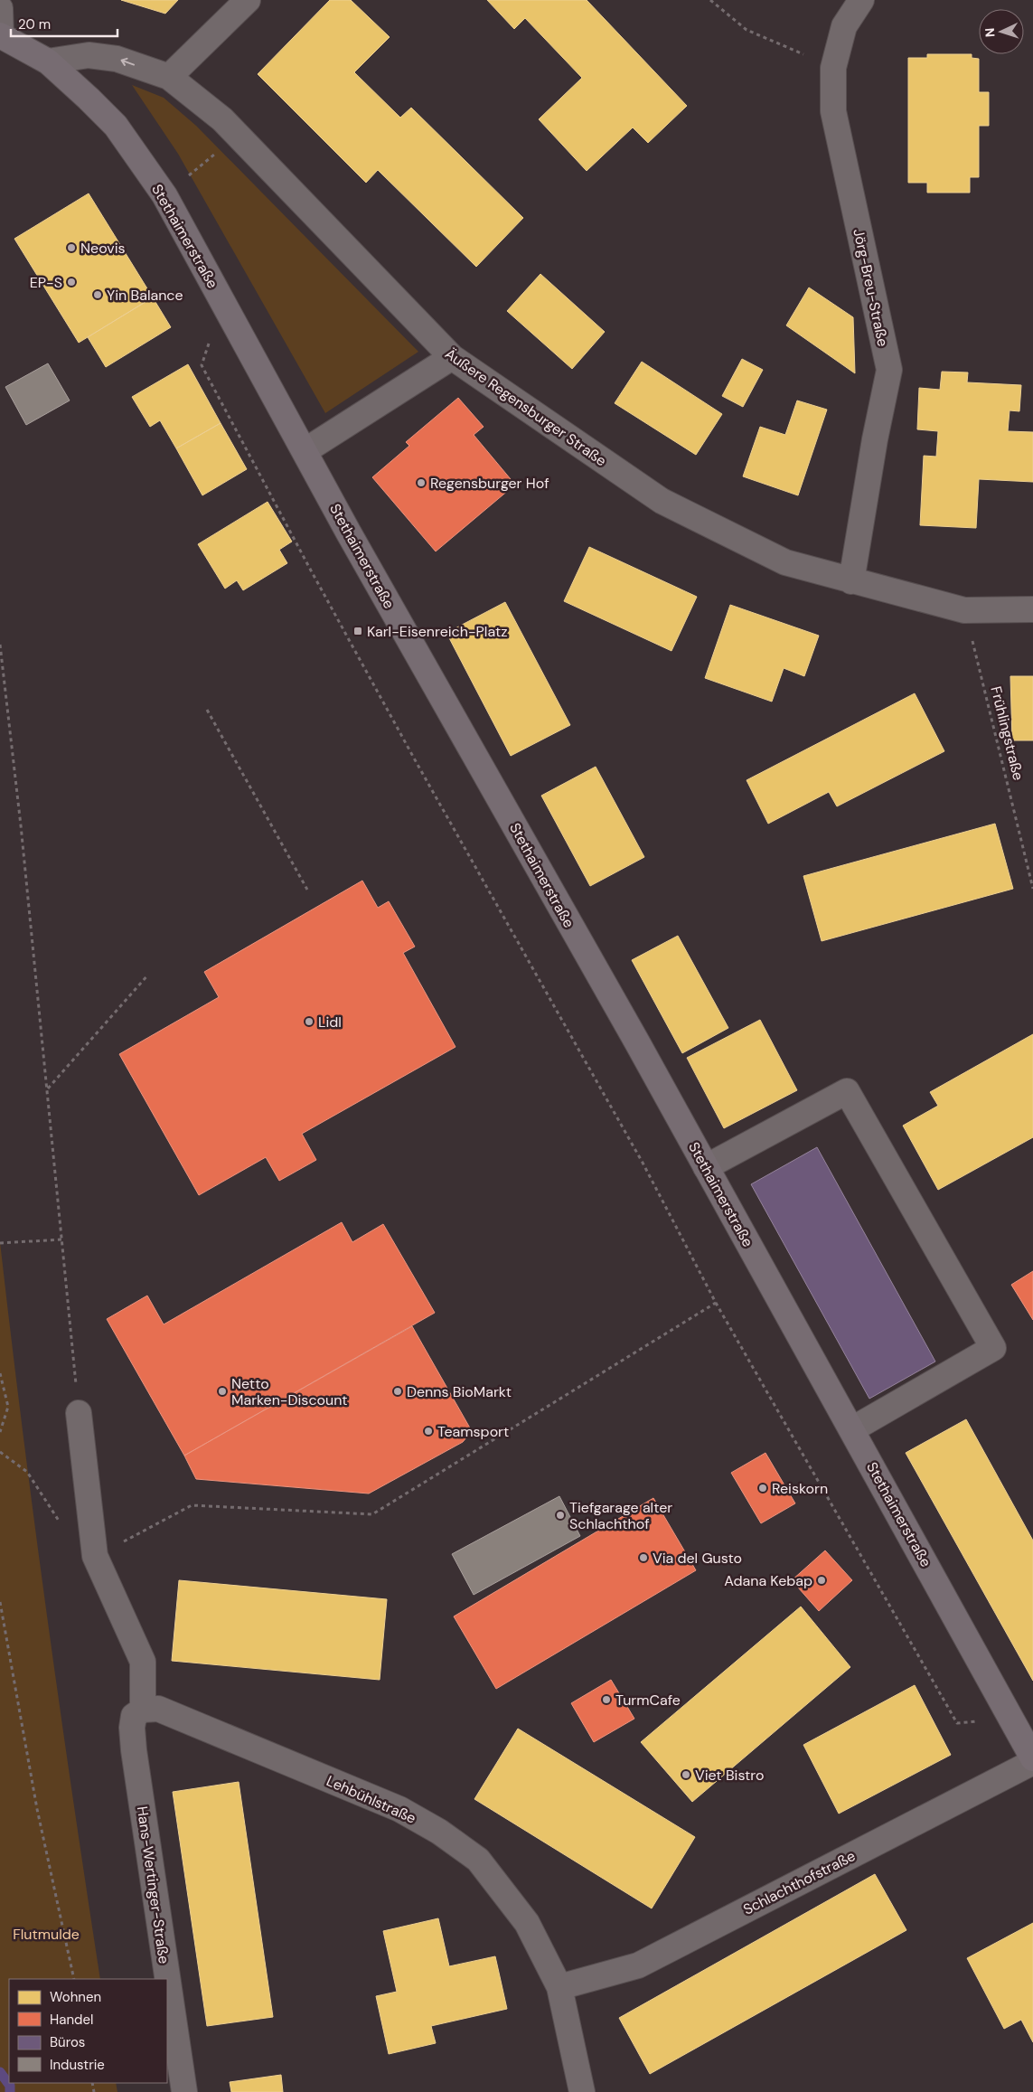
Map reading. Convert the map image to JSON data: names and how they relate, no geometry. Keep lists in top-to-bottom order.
{
  "streets": {
    "main road": ["Stethaimerstraße"],
    "street": [
      "Jörg-Breu-Straße",
      "Äußere Regensburger Straße",
      "Lehbühlstraße",
      "Schlachthofstraße",
      "Hans-Wertinger-Straße"
    ],
    "path": ["Frühlingstraße"]
  },
  "crossings": [
    ["Stethaimerstraße", "Äußere Regensburger Straße"],
    ["Stethaimerstraße", "Schlachthofstraße"],
    ["Jörg-Breu-Straße", "Äußere Regensburger Straße"],
    ["Äußere Regensburger Straße", "Frühlingstraße"],
    ["Lehbühlstraße", "Schlachthofstraße"],
    ["Lehbühlstraße", "Hans-Wertinger-Straße"]
  ],
  "parks": ["Flutmulde"],
  "places": {
    "other": [
      "Neovis",
      "EP-S",
      "Yin Balance",
      "Regensburger Hof",
      "Lidl",
      "Netto Marken-Discount",
      "Denns BioMarkt",
      "Teamsport",
      "Reiskorn",
      "Tiefgarage alter Schlachthof",
      "Via del Gusto",
      "Adana Kebap",
      "TurmCafe",
      "Viet Bistro"
    ],
    "transit": ["Karl-Eisenreich-Platz"]
  },
  "legend": [
    "Wohnen",
    "Handel",
    "Büros",
    "Industrie"
  ],
  "scale_bar": "20 m",
  "north": "left"
}
